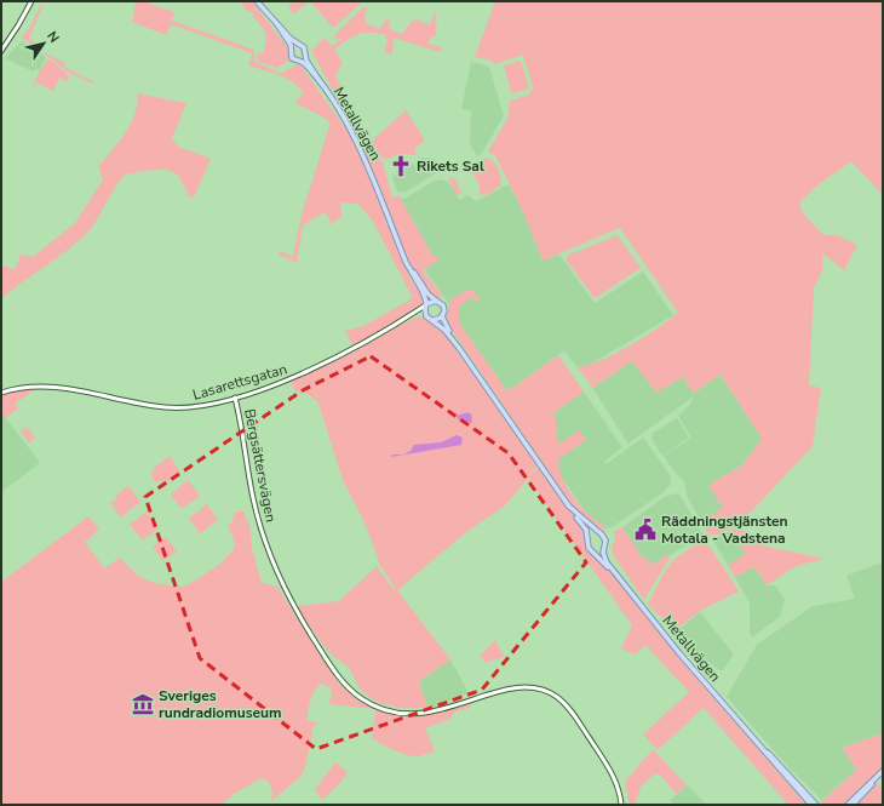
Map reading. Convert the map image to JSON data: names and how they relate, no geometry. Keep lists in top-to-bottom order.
{
  "streets": {
    "main road": ["Metallvägen"],
    "street": ["Lasarettsgatan", "Bergsättersvägen"]
  },
  "crossings": [
    ["Metallvägen", "Lasarettsgatan"],
    ["Lasarettsgatan", "Bergsättersvägen"]
  ],
  "places": {
    "church": ["Rikets Sal"],
    "public building": ["Räddningstjänsten Motala - Vadstena"],
    "museum": ["Sveriges rundradiomuseum"]
  },
  "north": "top right"
}
